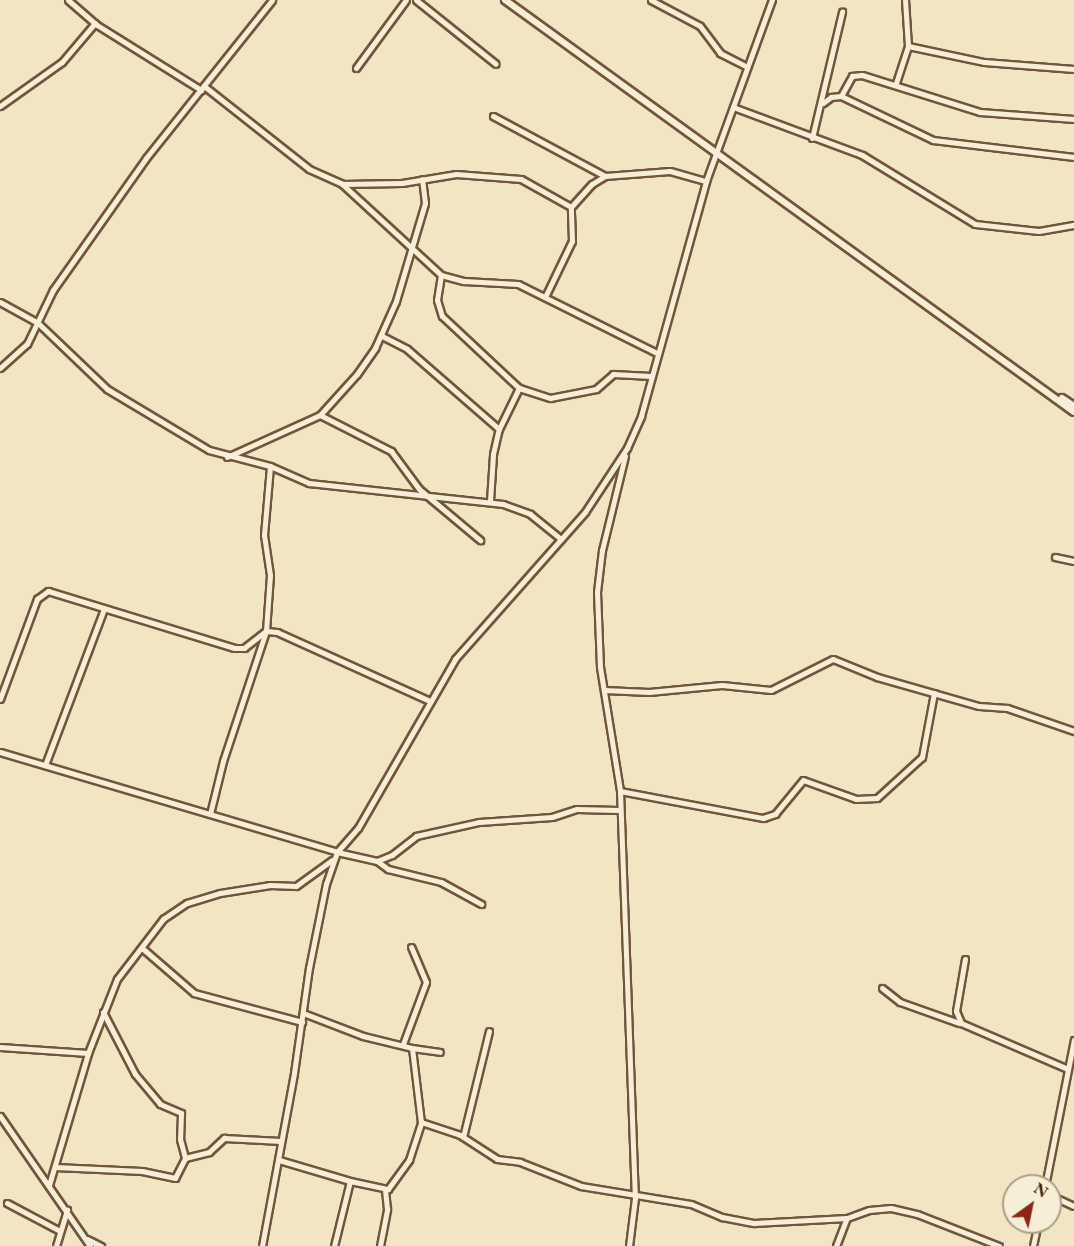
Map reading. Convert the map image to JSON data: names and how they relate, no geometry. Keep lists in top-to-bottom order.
{
  "north": "top right"
}
